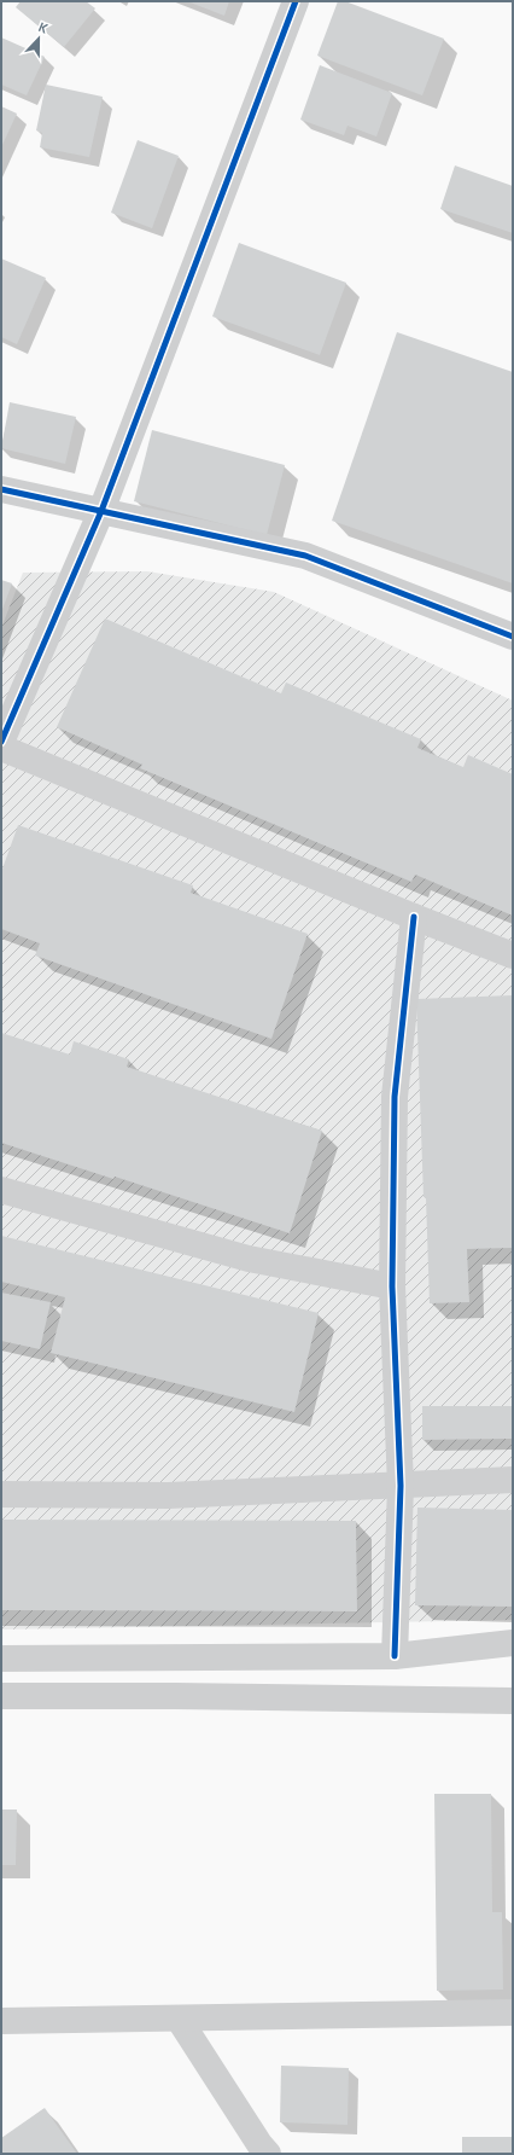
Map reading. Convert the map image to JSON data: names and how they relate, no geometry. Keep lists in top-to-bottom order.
{
  "north": "top"
}
